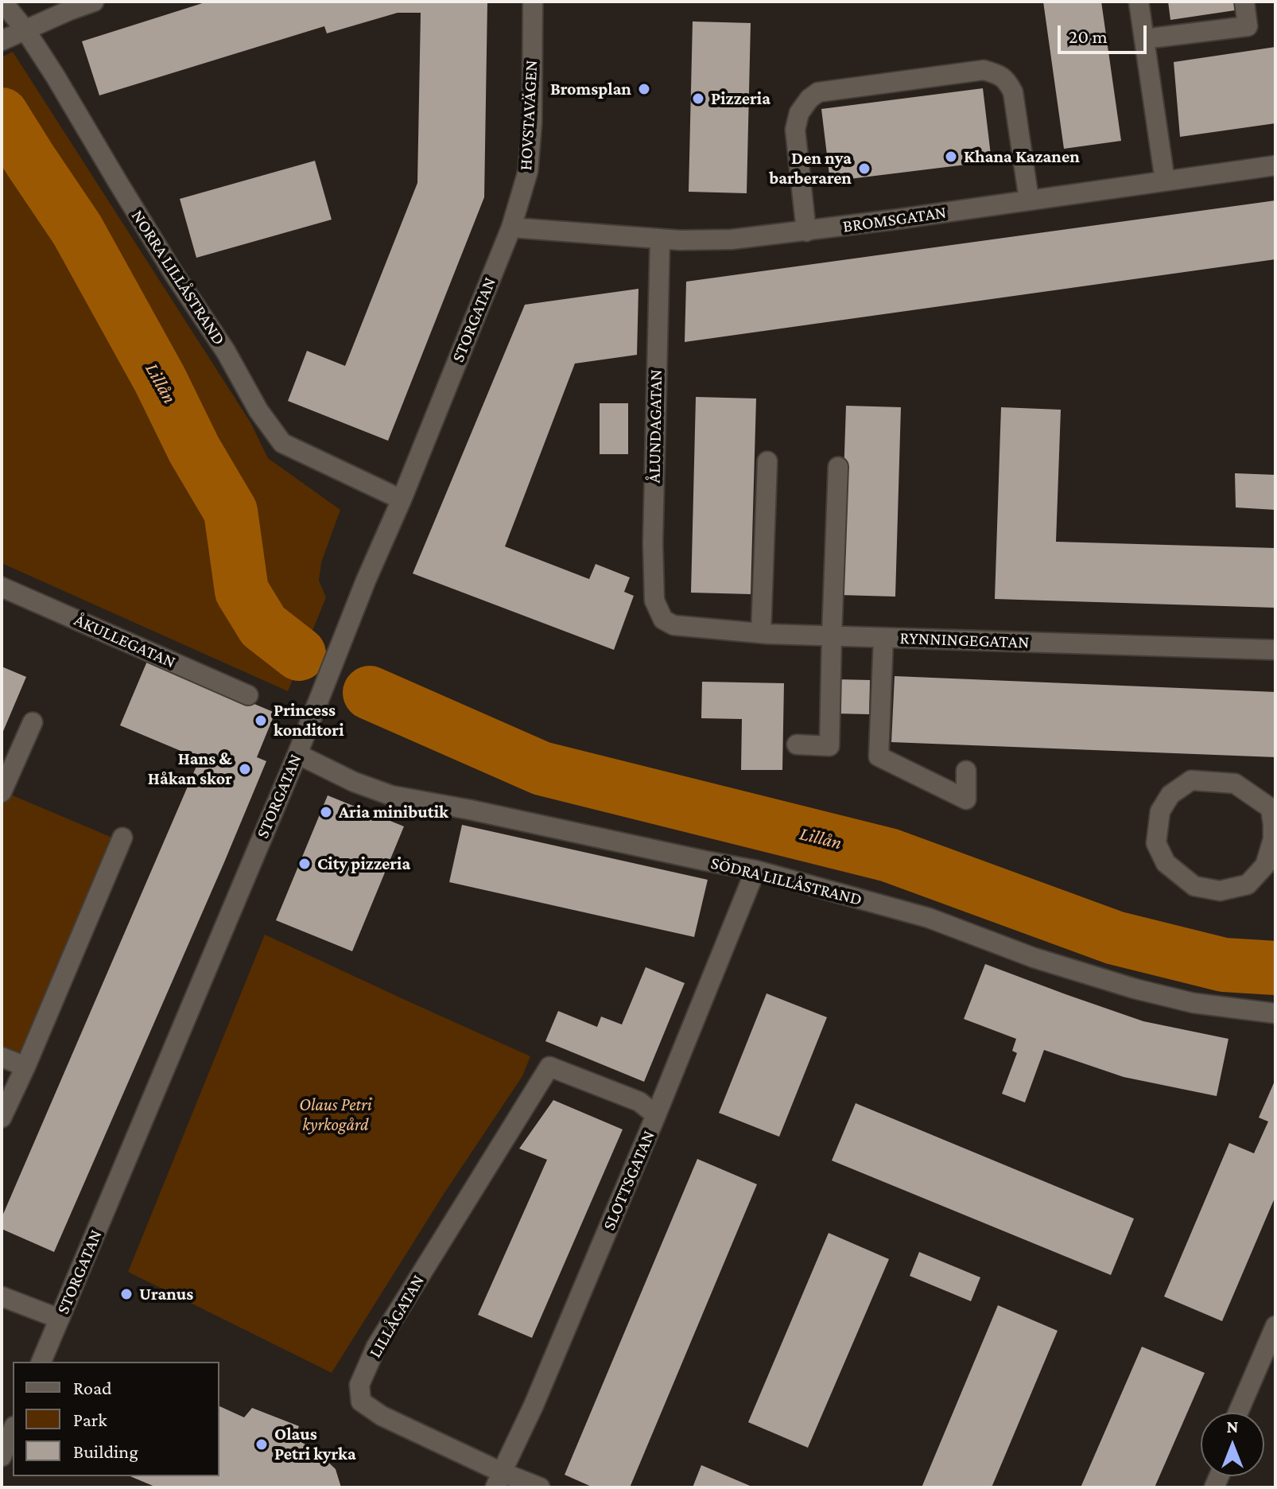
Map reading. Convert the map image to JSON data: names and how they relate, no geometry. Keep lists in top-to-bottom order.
{
  "streets": {
    "street": [
      "HOVSTAVÄGEN",
      "BROMSGATAN",
      "NORRA LILLÅSTRAND",
      "STORGATAN",
      "ÅLUNDAGATAN",
      "RYNNINGEGATAN",
      "ÅKULLEGATAN",
      "SÖDRA LILLÅSTRAND",
      "SLOTTSGATAN",
      "LILLÅGATAN"
    ]
  },
  "crossings": [
    ["HOVSTAVÄGEN", "BROMSGATAN"],
    ["HOVSTAVÄGEN", "STORGATAN"],
    ["BROMSGATAN", "STORGATAN"],
    ["BROMSGATAN", "ÅLUNDAGATAN"],
    ["NORRA LILLÅSTRAND", "STORGATAN"],
    ["STORGATAN", "SÖDRA LILLÅSTRAND"],
    ["ÅLUNDAGATAN", "RYNNINGEGATAN"],
    ["SÖDRA LILLÅSTRAND", "SLOTTSGATAN"],
    ["SLOTTSGATAN", "LILLÅGATAN"]
  ],
  "water": ["Lillån"],
  "parks": ["Olaus Petri kyrkogård"],
  "places": [
    "Bromsplan",
    "Pizzeria",
    "Khana Kazanen",
    "Den nya barberaren",
    "Princess konditori",
    "Hans & Håkan skor",
    "Aria minibutik",
    "City pizzeria",
    "Uranus",
    "Olaus Petri kyrka"
  ],
  "legend": ["Road", "Park", "Building"],
  "scale_bar": "20 m",
  "north": "top"
}
